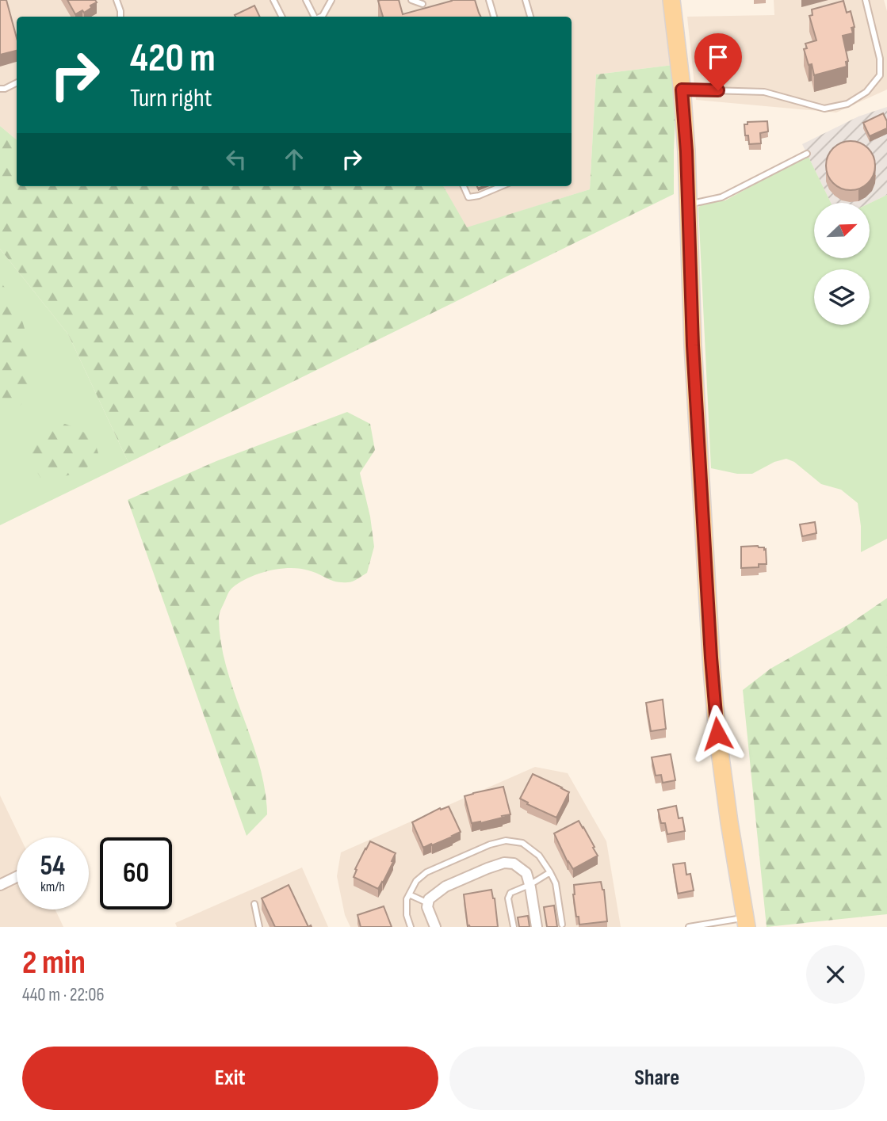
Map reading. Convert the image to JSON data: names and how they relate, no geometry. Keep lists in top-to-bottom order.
{
  "north": "top right",
  "page": {
    "turn": ["420 m", "Turn right"],
    "speed": "54 km/h",
    "limit": "60",
    "heading": ["2 min", "440 m · 22:06"],
    "buttons": ["Exit", "Share"]
  }
}
